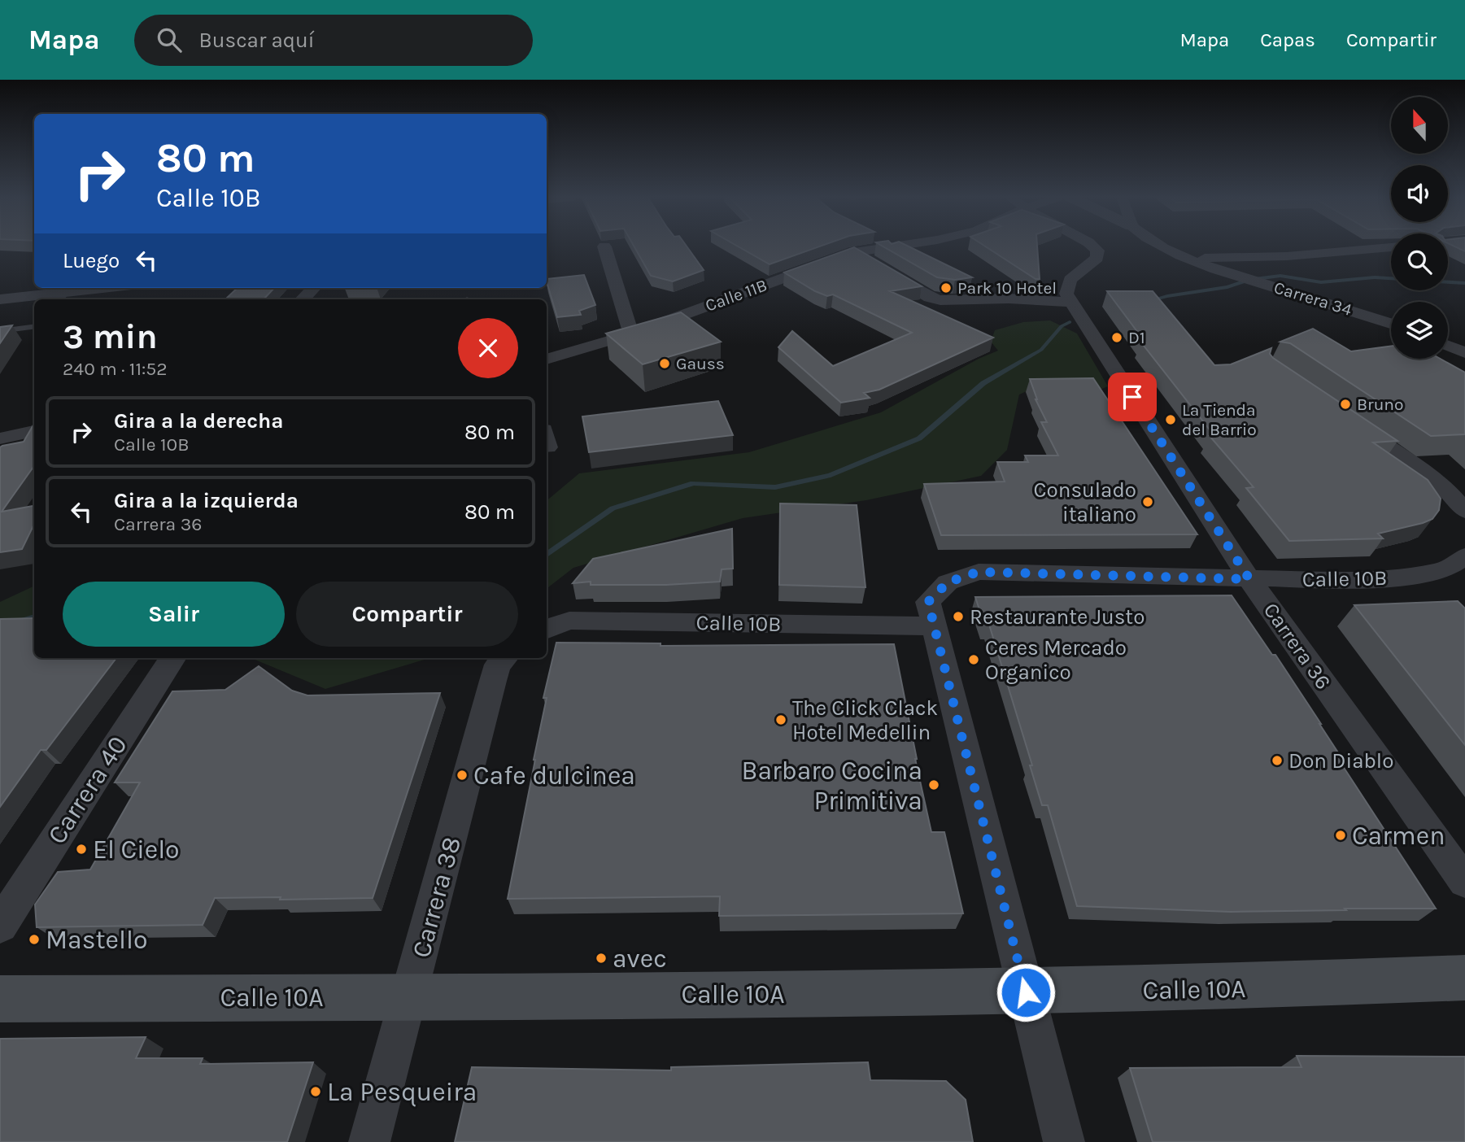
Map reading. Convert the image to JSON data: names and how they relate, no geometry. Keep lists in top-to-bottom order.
{
  "streets": {
    "main road": ["Calle 10A"],
    "street": [
      "Calle 11B",
      "Carrera 34",
      "Calle 10B",
      "Carrera 36",
      "Carrera 40",
      "Carrera 38"
    ]
  },
  "crossings": [
    ["Calle 10B", "Carrera 36"],
    ["Carrera 38", "Calle 10A"]
  ],
  "places": [
    "Park 10 Hotel",
    "D1",
    "Gauss",
    "Bruno",
    "La Tienda del Barrio",
    "Consulado italiano",
    "Restaurante Justo",
    "Ceres Mercado Organico",
    "The Click Clack Hotel Medellin",
    "Don Diablo",
    "Cafe dulcinea",
    "Barbaro Cocina Primitiva",
    "Carmen",
    "El Cielo",
    "Mastello",
    "avec",
    "La Pesqueira"
  ],
  "north": "top",
  "page": {
    "header": "Mapa",
    "search": "Buscar aquí",
    "nav": ["Mapa", "Capas", "Compartir"],
    "turn": ["80 m", "Calle 10B"],
    "then": "Luego",
    "heading": ["3 min", "240 m · 11:52"],
    "list": [
      {
        "name": "Gira a la derecha",
        "note": "Calle 10B",
        "value": "80 m"
      },
      {
        "name": "Gira a la izquierda",
        "note": "Carrera 36",
        "value": "80 m"
      }
    ],
    "buttons": ["Salir", "Compartir"]
  }
}
